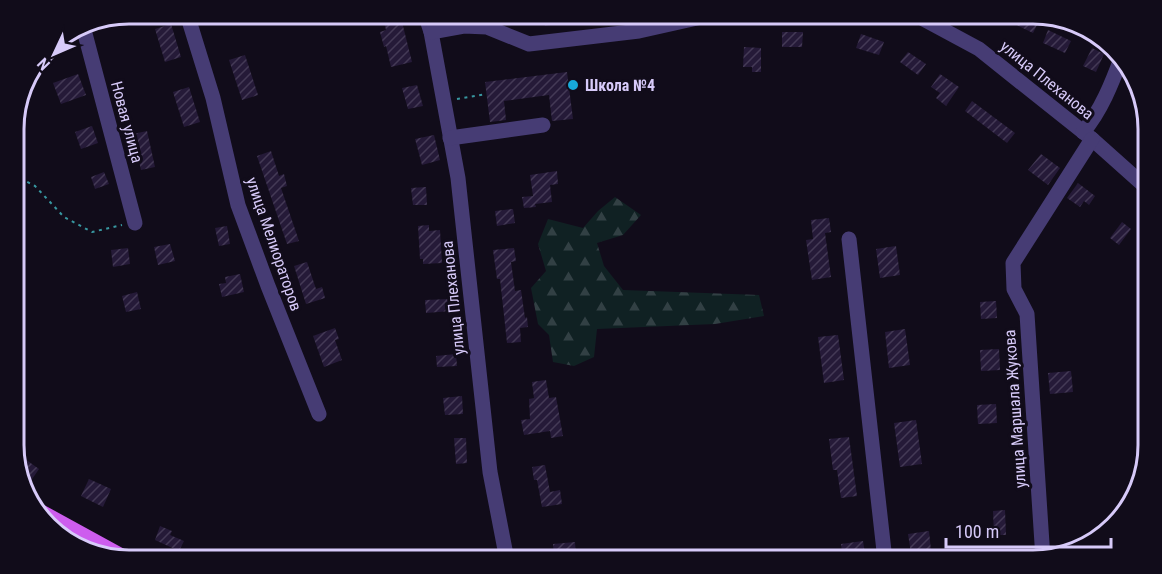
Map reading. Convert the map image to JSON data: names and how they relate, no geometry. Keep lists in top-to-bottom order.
{
  "streets": {
    "street": [
      "улица Плеханова",
      "Новая улица",
      "улица Мелиораторов",
      "улица Маршала Жукова"
    ]
  },
  "crossings": [
    ["улица Плеханова", "улица Маршала Жукова"]
  ],
  "places": ["Школа №4"],
  "scale_bar": "100 m",
  "north": "bottom left"
}
